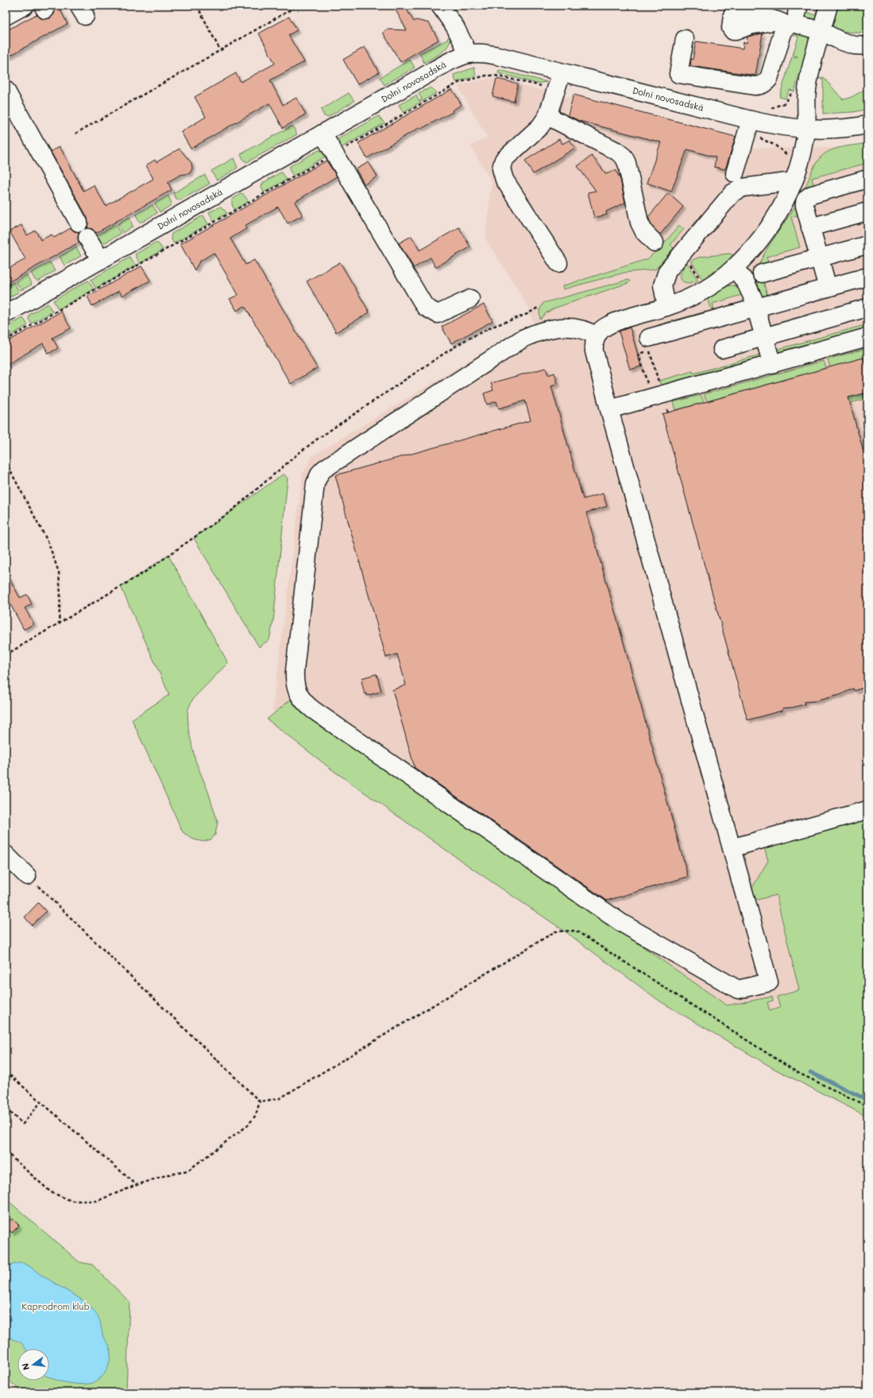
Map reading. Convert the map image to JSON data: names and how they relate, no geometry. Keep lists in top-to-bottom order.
{
  "streets": {
    "main road": ["Dolní novosadská"]
  },
  "parks": ["Kaprodrom klub"],
  "north": "left"
}
